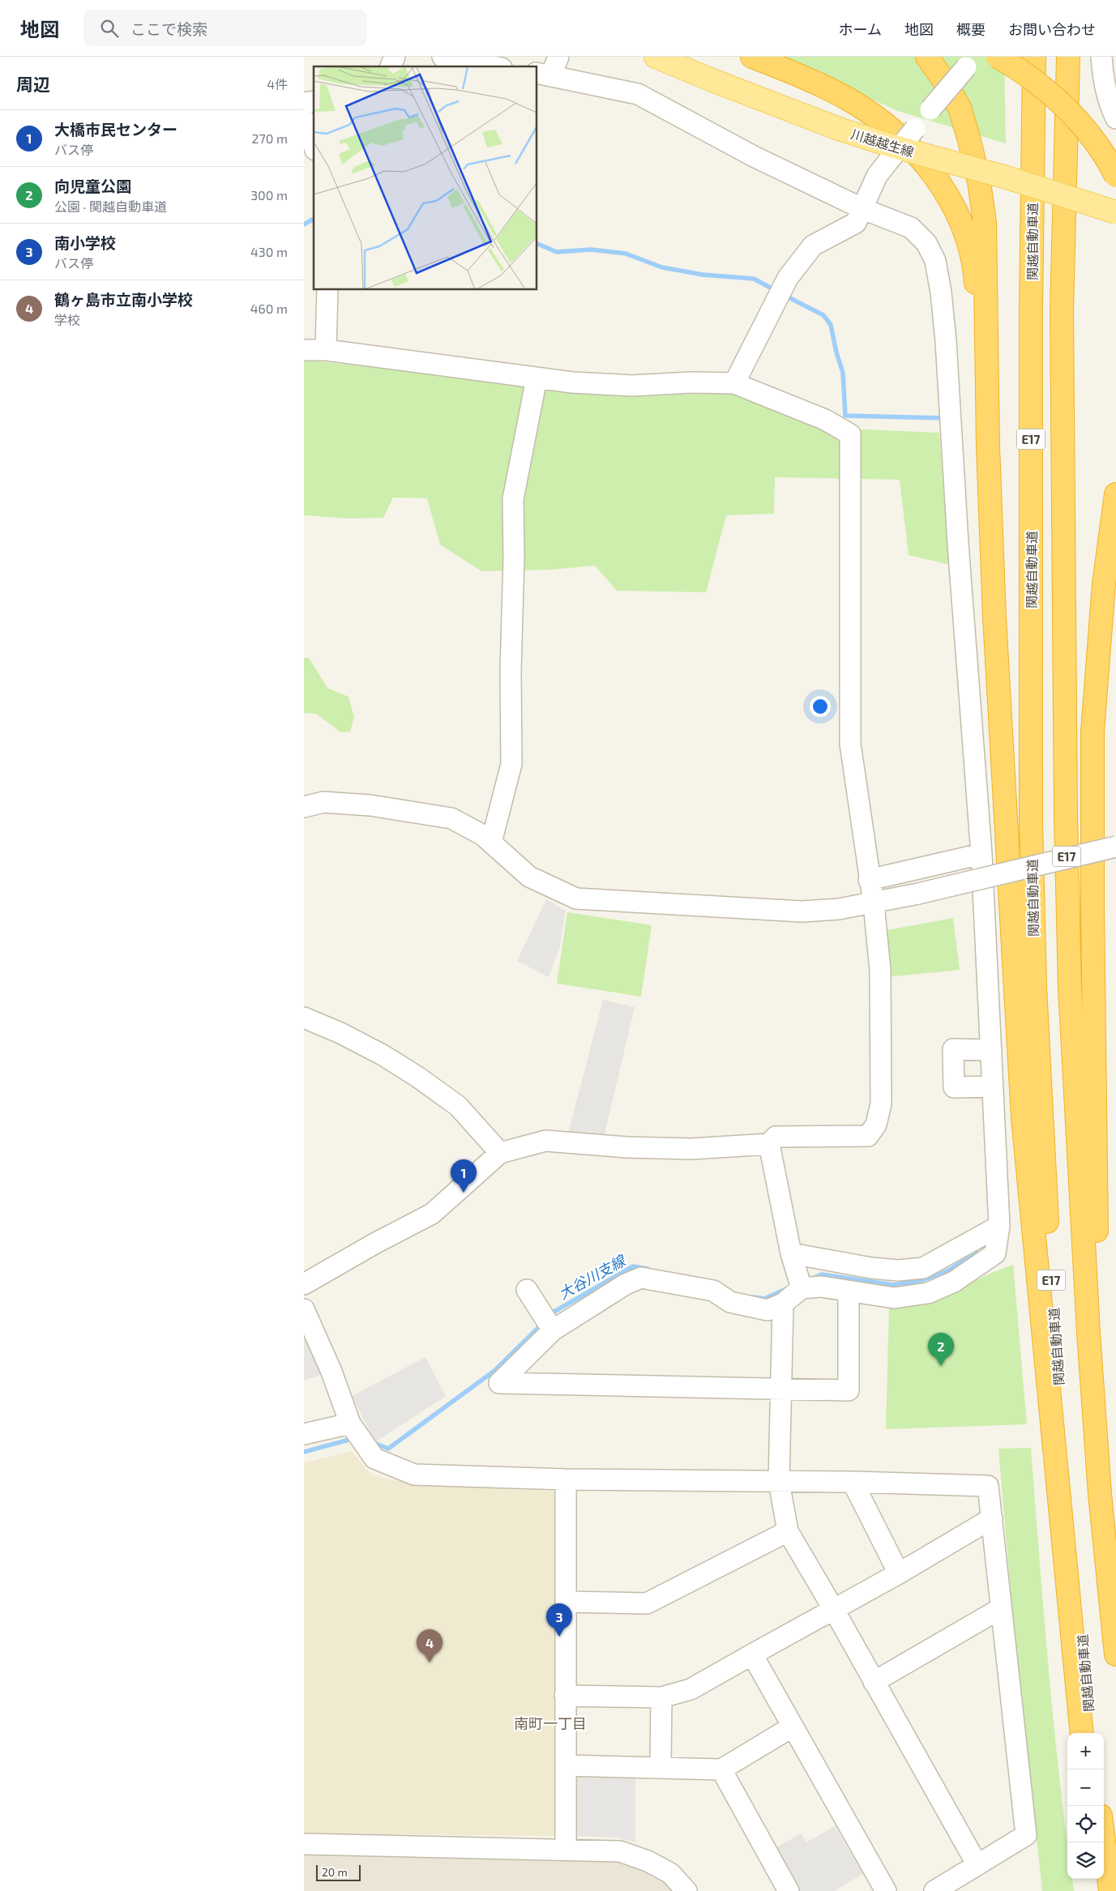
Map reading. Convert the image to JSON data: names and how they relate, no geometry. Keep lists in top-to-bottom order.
{
  "streets": {
    "highway": ["関越自動車道", "E17"],
    "main road": ["川越越生線"]
  },
  "districts": ["南町一丁目"],
  "water": ["大谷川支線"],
  "scale_bar": "20 m",
  "page": {
    "header": "地図",
    "search": "ここで検索",
    "nav": [
      "ホーム",
      "地図",
      "概要",
      "お問い合わせ"
    ],
    "heading": ["周辺", "4件"],
    "list": [
      {
        "mark": "1",
        "name": "大橋市民センター",
        "note": "バス停",
        "value": "270 m"
      },
      {
        "mark": "2",
        "name": "向児童公園",
        "note": "公園 · 関越自動車道",
        "value": "300 m"
      },
      {
        "mark": "3",
        "name": "南小学校",
        "note": "バス停",
        "value": "430 m"
      },
      {
        "mark": "4",
        "name": "鶴ヶ島市立南小学校",
        "note": "学校",
        "value": "460 m"
      }
    ],
    "pins": [
      "1",
      "2",
      "3",
      "4"
    ],
    "map_buttons": ["+", "−"],
    "scale": "20 m"
  }
}
